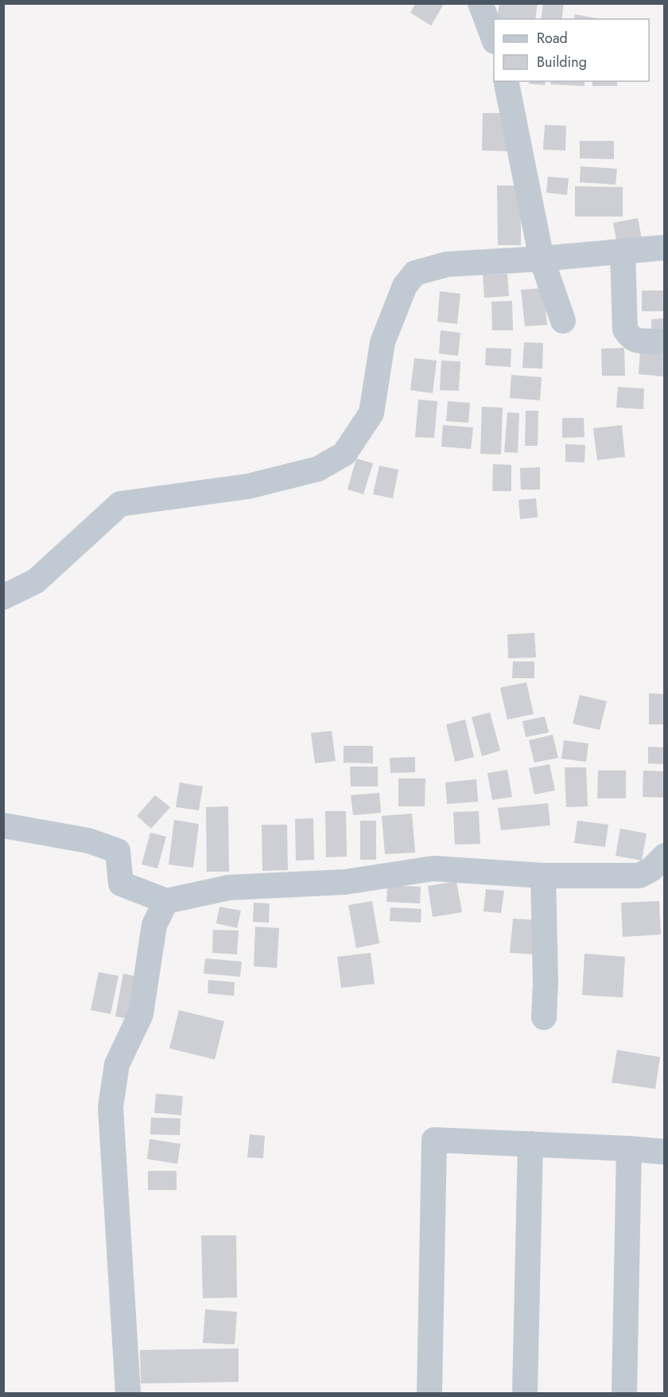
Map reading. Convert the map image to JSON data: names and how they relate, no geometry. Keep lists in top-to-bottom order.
{
  "legend": ["Road", "Building"]
}
